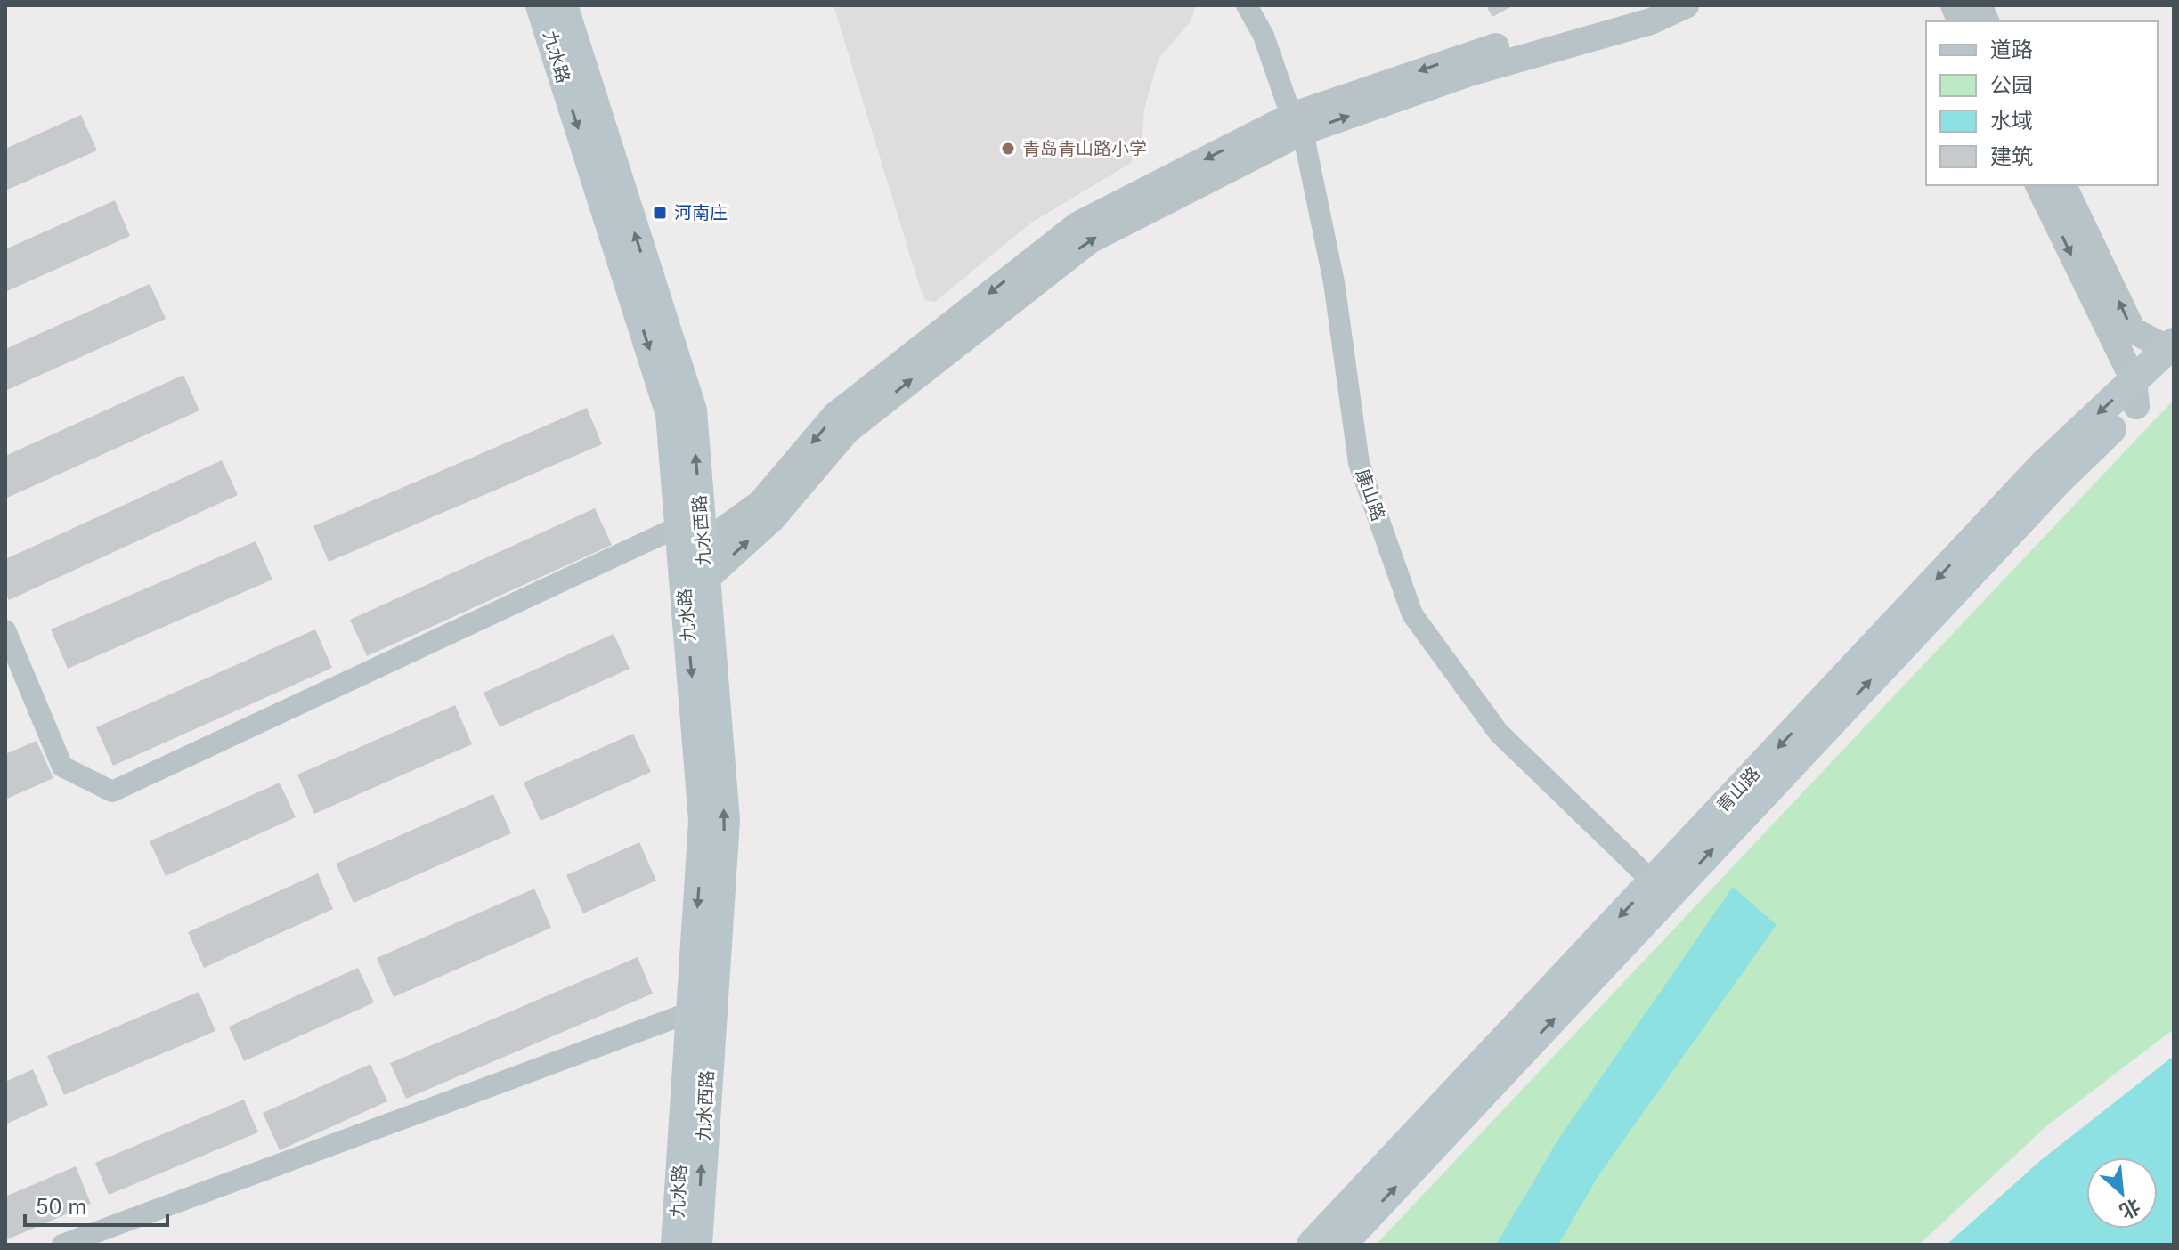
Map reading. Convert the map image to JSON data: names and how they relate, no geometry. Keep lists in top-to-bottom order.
{
  "streets": {
    "main road": ["九水路", "九水西路", "青山路"],
    "street": ["康山路"]
  },
  "crossings": [
    ["九水路", "九水西路"],
    ["康山路", "青山路"]
  ],
  "one_way": ["九水路", "九水西路"],
  "places": {
    "other": ["青岛青山路小学"],
    "transit": ["河南庄"]
  },
  "legend": [
    "道路",
    "公园",
    "水域",
    "建筑"
  ],
  "scale_bar": "50 m",
  "north": "bottom right"
}
